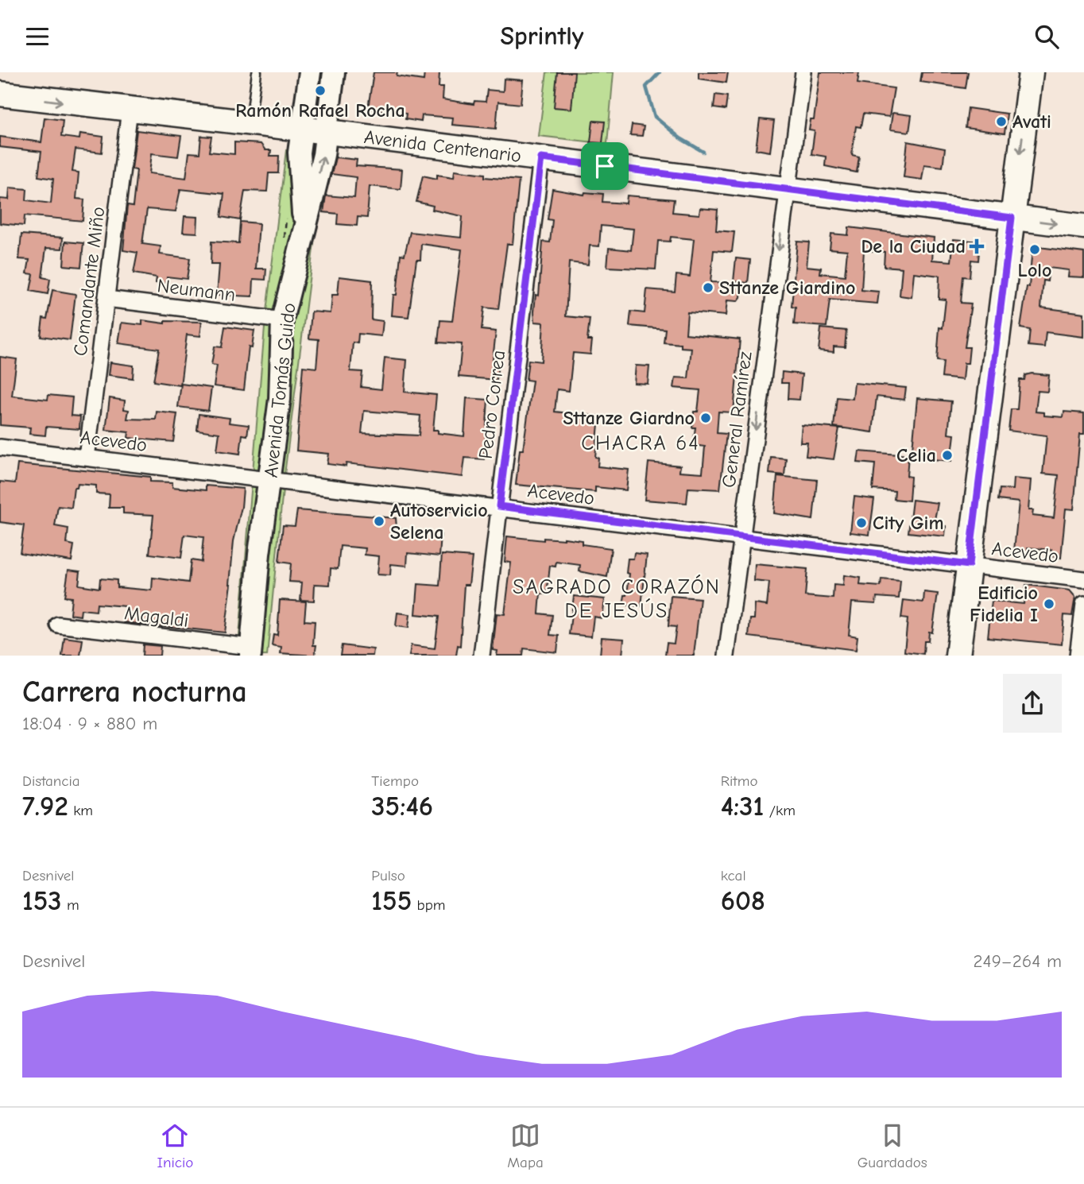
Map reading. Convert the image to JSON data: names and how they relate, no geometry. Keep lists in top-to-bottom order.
{
  "streets": {
    "main road": ["Avenida Centenario", "Avenida Tomás Guido"],
    "street": [
      "Comandante Miño",
      "Neumann",
      "Pedro Correa",
      "General Ramírez",
      "Acevedo",
      "Magaldi"
    ]
  },
  "crossings": [
    ["Avenida Centenario", "Comandante Miño"],
    ["Avenida Centenario", "Avenida Tomás Guido"],
    ["Avenida Centenario", "Pedro Correa"],
    ["Avenida Centenario", "General Ramírez"],
    ["Comandante Miño", "Neumann"],
    ["Comandante Miño", "Acevedo"],
    ["Neumann", "Avenida Tomás Guido"],
    ["Avenida Tomás Guido", "Acevedo"],
    ["Avenida Tomás Guido", "Magaldi"],
    ["Pedro Correa", "Acevedo"],
    ["General Ramírez", "Acevedo"]
  ],
  "one_way": ["General Ramírez"],
  "districts": ["CHACRA 64", "SAGRADO CORAZÓN DE JESÚS"],
  "places": {
    "other": [
      "Ramón Rafael Rocha",
      "Avati",
      "Lolo",
      "Sttanze Giardino",
      "Sttanze Giardno",
      "Celia",
      "Autoservicio Selena",
      "City Gim",
      "Edificio Fidelia I"
    ],
    "health": ["De la Ciudad"]
  },
  "page": {
    "header": "Sprintly",
    "heading": ["Carrera nocturna", "18:04 · 9 × 880 m"],
    "stats": [
      ["Distancia", "7.92 km"],
      ["Tiempo", "35:46"],
      ["Ritmo", "4:31 /km"],
      ["Desnivel", "153 m"],
      ["Pulso", "155 bpm"],
      ["kcal", "608"]
    ],
    "chart": ["Desnivel", "249–264 m"],
    "tabs": ["Inicio", "Mapa", "Guardados"]
  }
}
